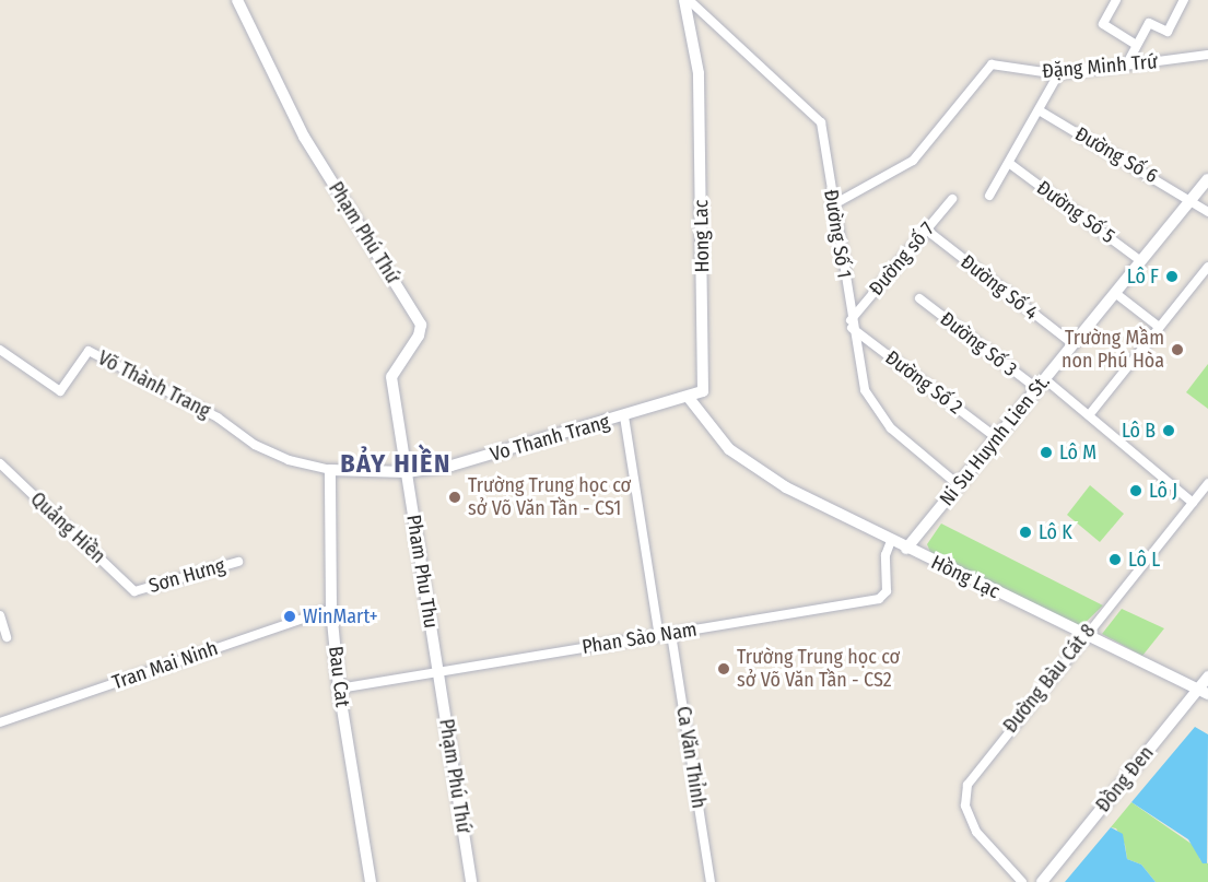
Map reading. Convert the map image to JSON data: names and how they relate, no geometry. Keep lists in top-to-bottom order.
{
  "streets": {
    "street": [
      "Đặng Minh Trứ",
      "Đường Số 6",
      "Đường Số 5",
      "Phạm Phú Thứ",
      "Đường Số 1",
      "Hong Lac",
      "Đường số 7",
      "Đường Số 4",
      "Đường Số 3",
      "Đường Số 2",
      "Võ Thành Trang",
      "Vo Thanh Trang",
      "Ni Su Huynh Lien St.",
      "Quảng Hiền",
      "Pham Phu Thu",
      "Sơn Hưng",
      "Hồng Lạc",
      "Phan Sào Nam",
      "Tran Mai Ninh",
      "Bau Cat",
      "Đường Bàu Cát 8",
      "Ca Văn Thỉnh",
      "Đồng Đen"
    ]
  },
  "crossings": [
    ["Đặng Minh Trứ", "Đường Số 1"],
    ["Đường Số 6", "Ni Su Huynh Lien St."],
    ["Đường Số 5", "Ni Su Huynh Lien St."],
    ["Phạm Phú Thứ", "Vo Thanh Trang"],
    ["Phạm Phú Thứ", "Pham Phu Thu"],
    ["Phạm Phú Thứ", "Phan Sào Nam"],
    ["Đường Số 1", "Hong Lac"],
    ["Đường Số 1", "Đường số 7"],
    ["Đường Số 1", "Đường Số 2"],
    ["Đường Số 1", "Ni Su Huynh Lien St."],
    ["Hong Lac", "Vo Thanh Trang"],
    ["Đường số 7", "Đường Số 4"],
    ["Đường số 7", "Đường Số 2"],
    ["Đường Số 4", "Ni Su Huynh Lien St."],
    ["Đường Số 3", "Ni Su Huynh Lien St."],
    ["Đường Số 3", "Đường Bàu Cát 8"],
    ["Đường Số 2", "Ni Su Huynh Lien St."],
    ["Võ Thành Trang", "Vo Thanh Trang"],
    ["Võ Thành Trang", "Bau Cat"],
    ["Vo Thanh Trang", "Pham Phu Thu"],
    ["Vo Thanh Trang", "Bau Cat"],
    ["Ni Su Huynh Lien St.", "Hồng Lạc"],
    ["Quảng Hiền", "Sơn Hưng"],
    ["Pham Phu Thu", "Phan Sào Nam"],
    ["Hồng Lạc", "Phan Sào Nam"],
    ["Hồng Lạc", "Đường Bàu Cát 8"],
    ["Hồng Lạc", "Đồng Đen"],
    ["Phan Sào Nam", "Bau Cat"],
    ["Phan Sào Nam", "Ca Văn Thỉnh"],
    ["Tran Mai Ninh", "Bau Cat"]
  ],
  "districts": ["BẢY HIỀN"],
  "places": [
    "Lô F",
    "Trường Mầm non Phú Hòa",
    "Lô B",
    "Lô M",
    "Lô J",
    "Trường Trung học cơ sở Võ Văn Tần - CS1",
    "Lô K",
    "Lô L",
    "WinMart+",
    "Trường Trung học cơ sở Võ Văn Tần - CS2"
  ]
}
